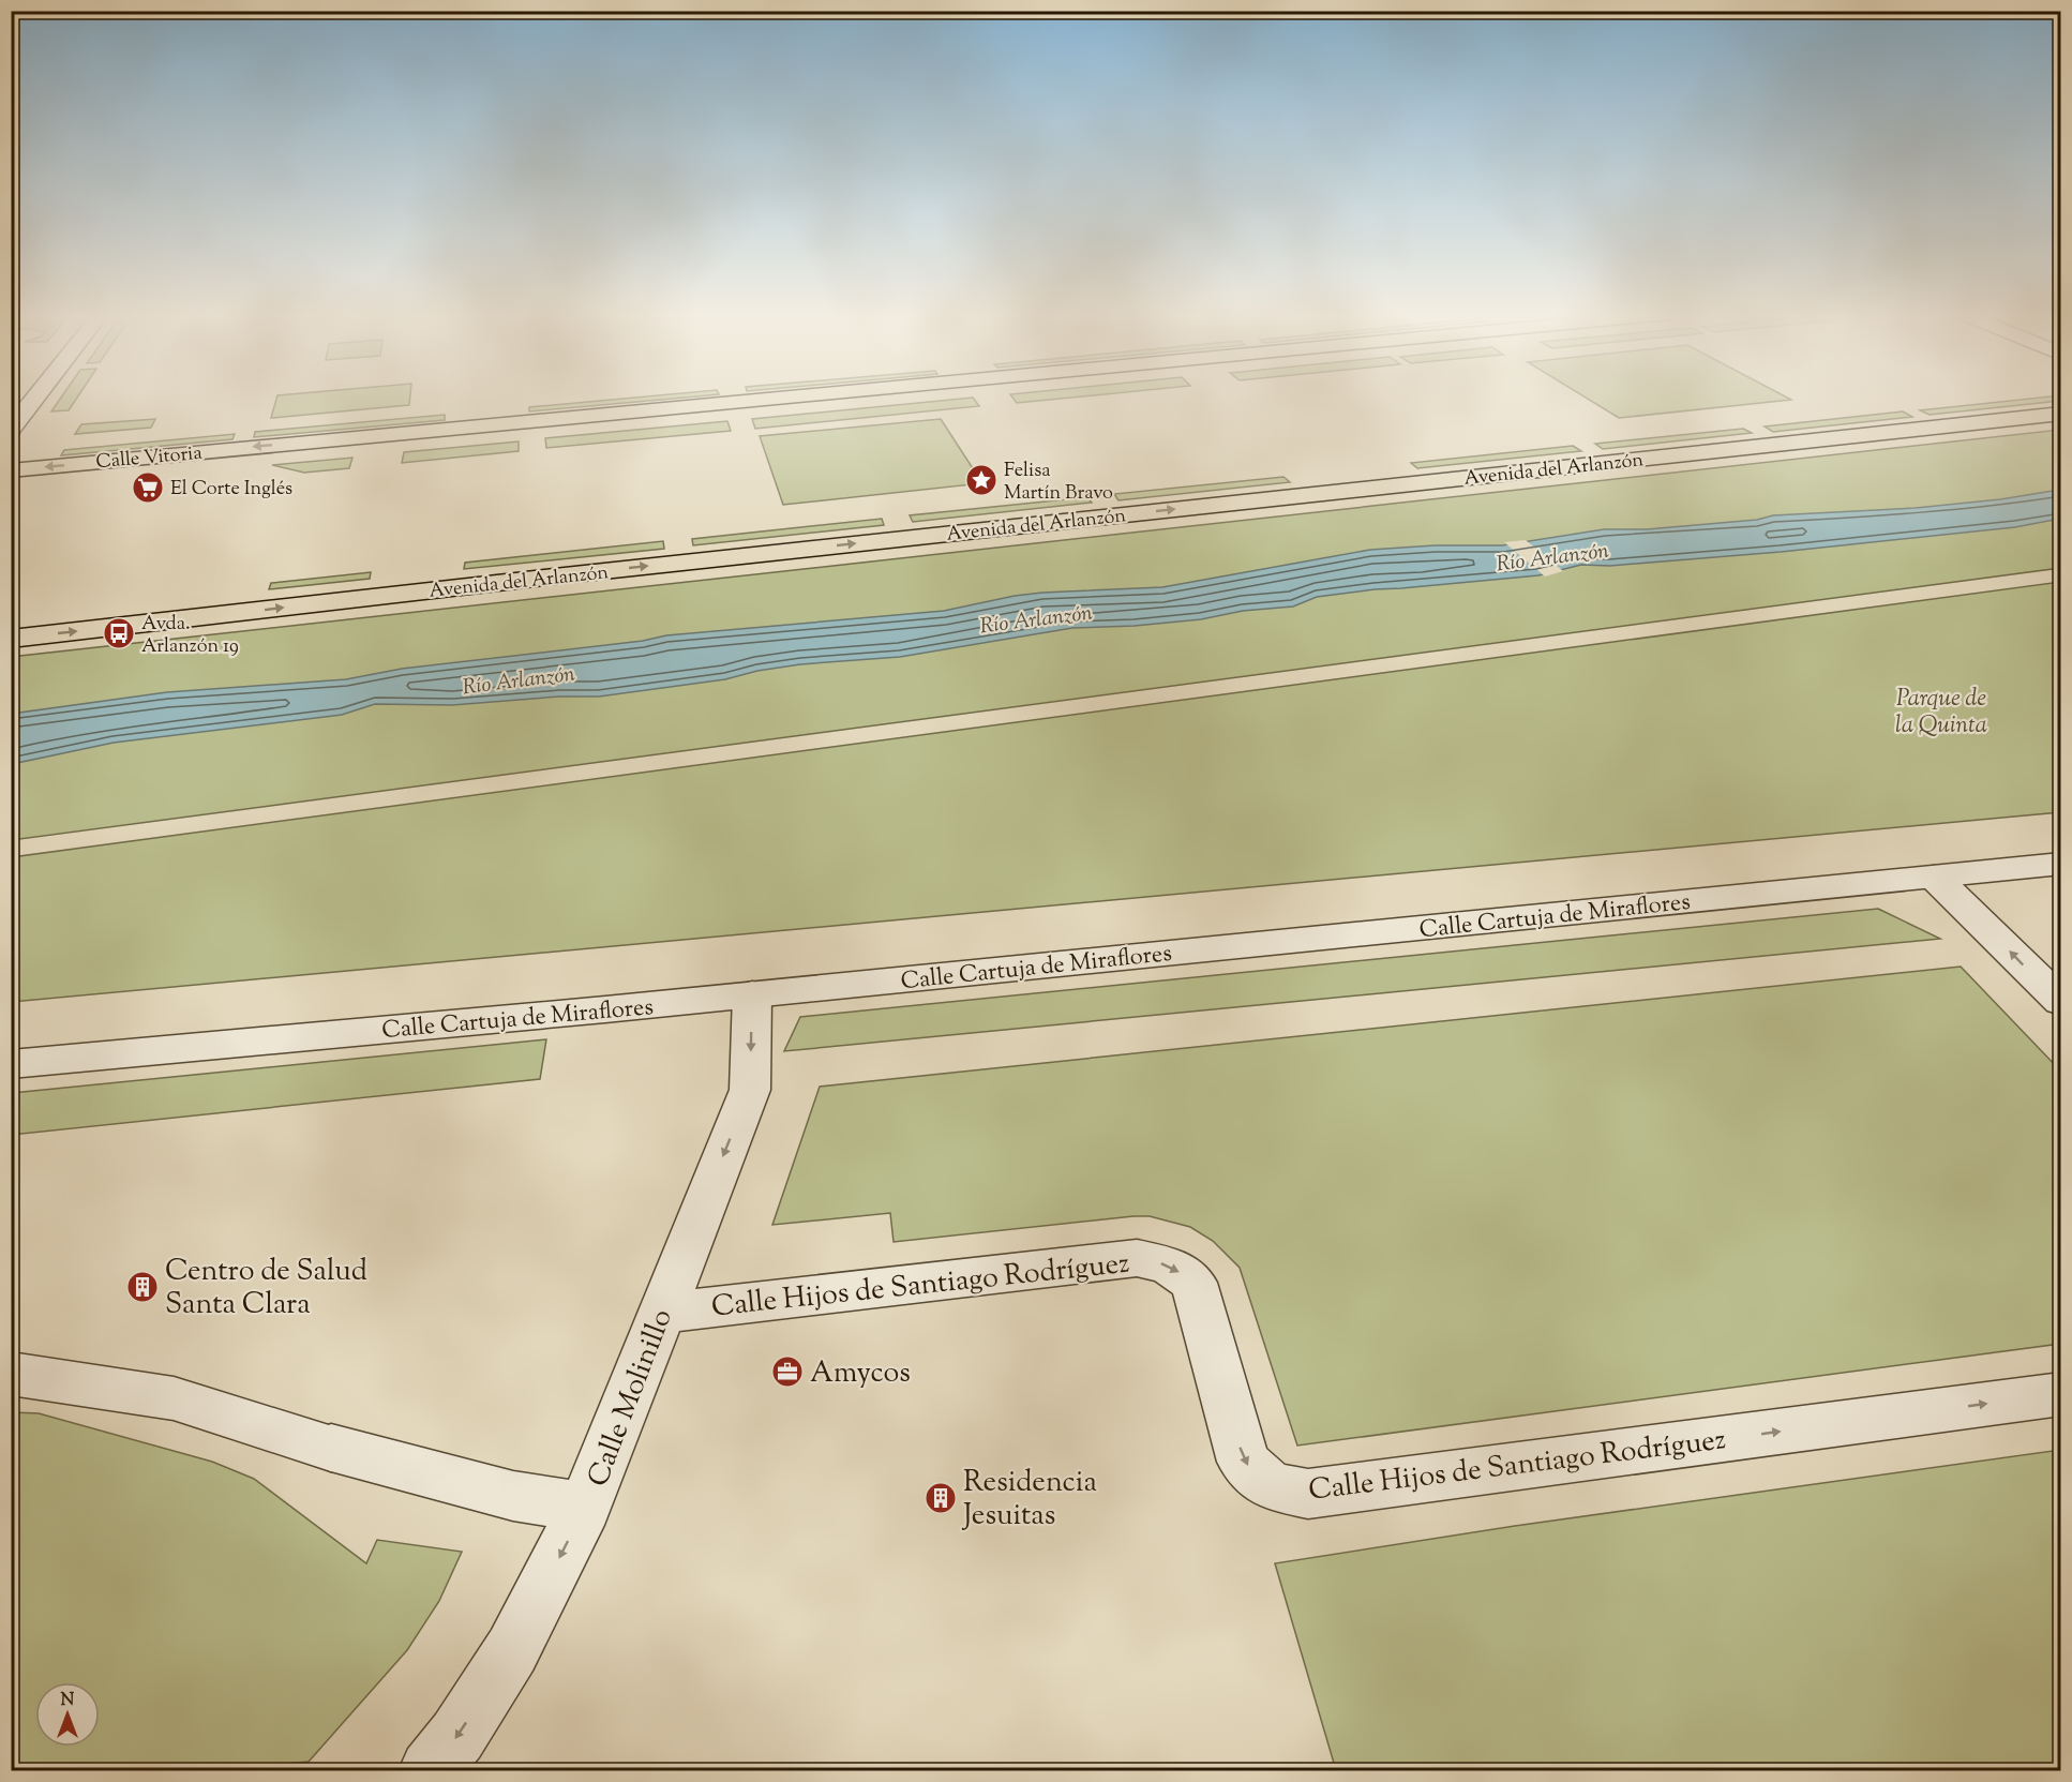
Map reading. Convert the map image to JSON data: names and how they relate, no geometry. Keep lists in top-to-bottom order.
{
  "streets": {
    "highway": ["Calle Vitoria", "Avenida del Arlanzón"],
    "street": ["Calle Cartuja de Miraflores", "Calle Hijos de Santiago Rodríguez", "Calle Molinillo"]
  },
  "crossings": [
    ["Calle Cartuja de Miraflores", "Calle Molinillo"],
    ["Calle Hijos de Santiago Rodríguez", "Calle Molinillo"]
  ],
  "one_way": [
    "Calle Vitoria",
    "Avenida del Arlanzón",
    "Calle Hijos de Santiago Rodríguez",
    "Calle Molinillo"
  ],
  "water": ["Río Arlanzón"],
  "parks": ["Parque de la Quinta"],
  "places": {
    "place": ["Felisa Martín Bravo"],
    "supermarket": ["El Corte Inglés"],
    "bus stop": ["Avda. Arlanzón 19"],
    "building": ["Centro de Salud Santa Clara", "Residencia Jesuitas"],
    "office": ["Amycos"]
  },
  "north": "top"
}
